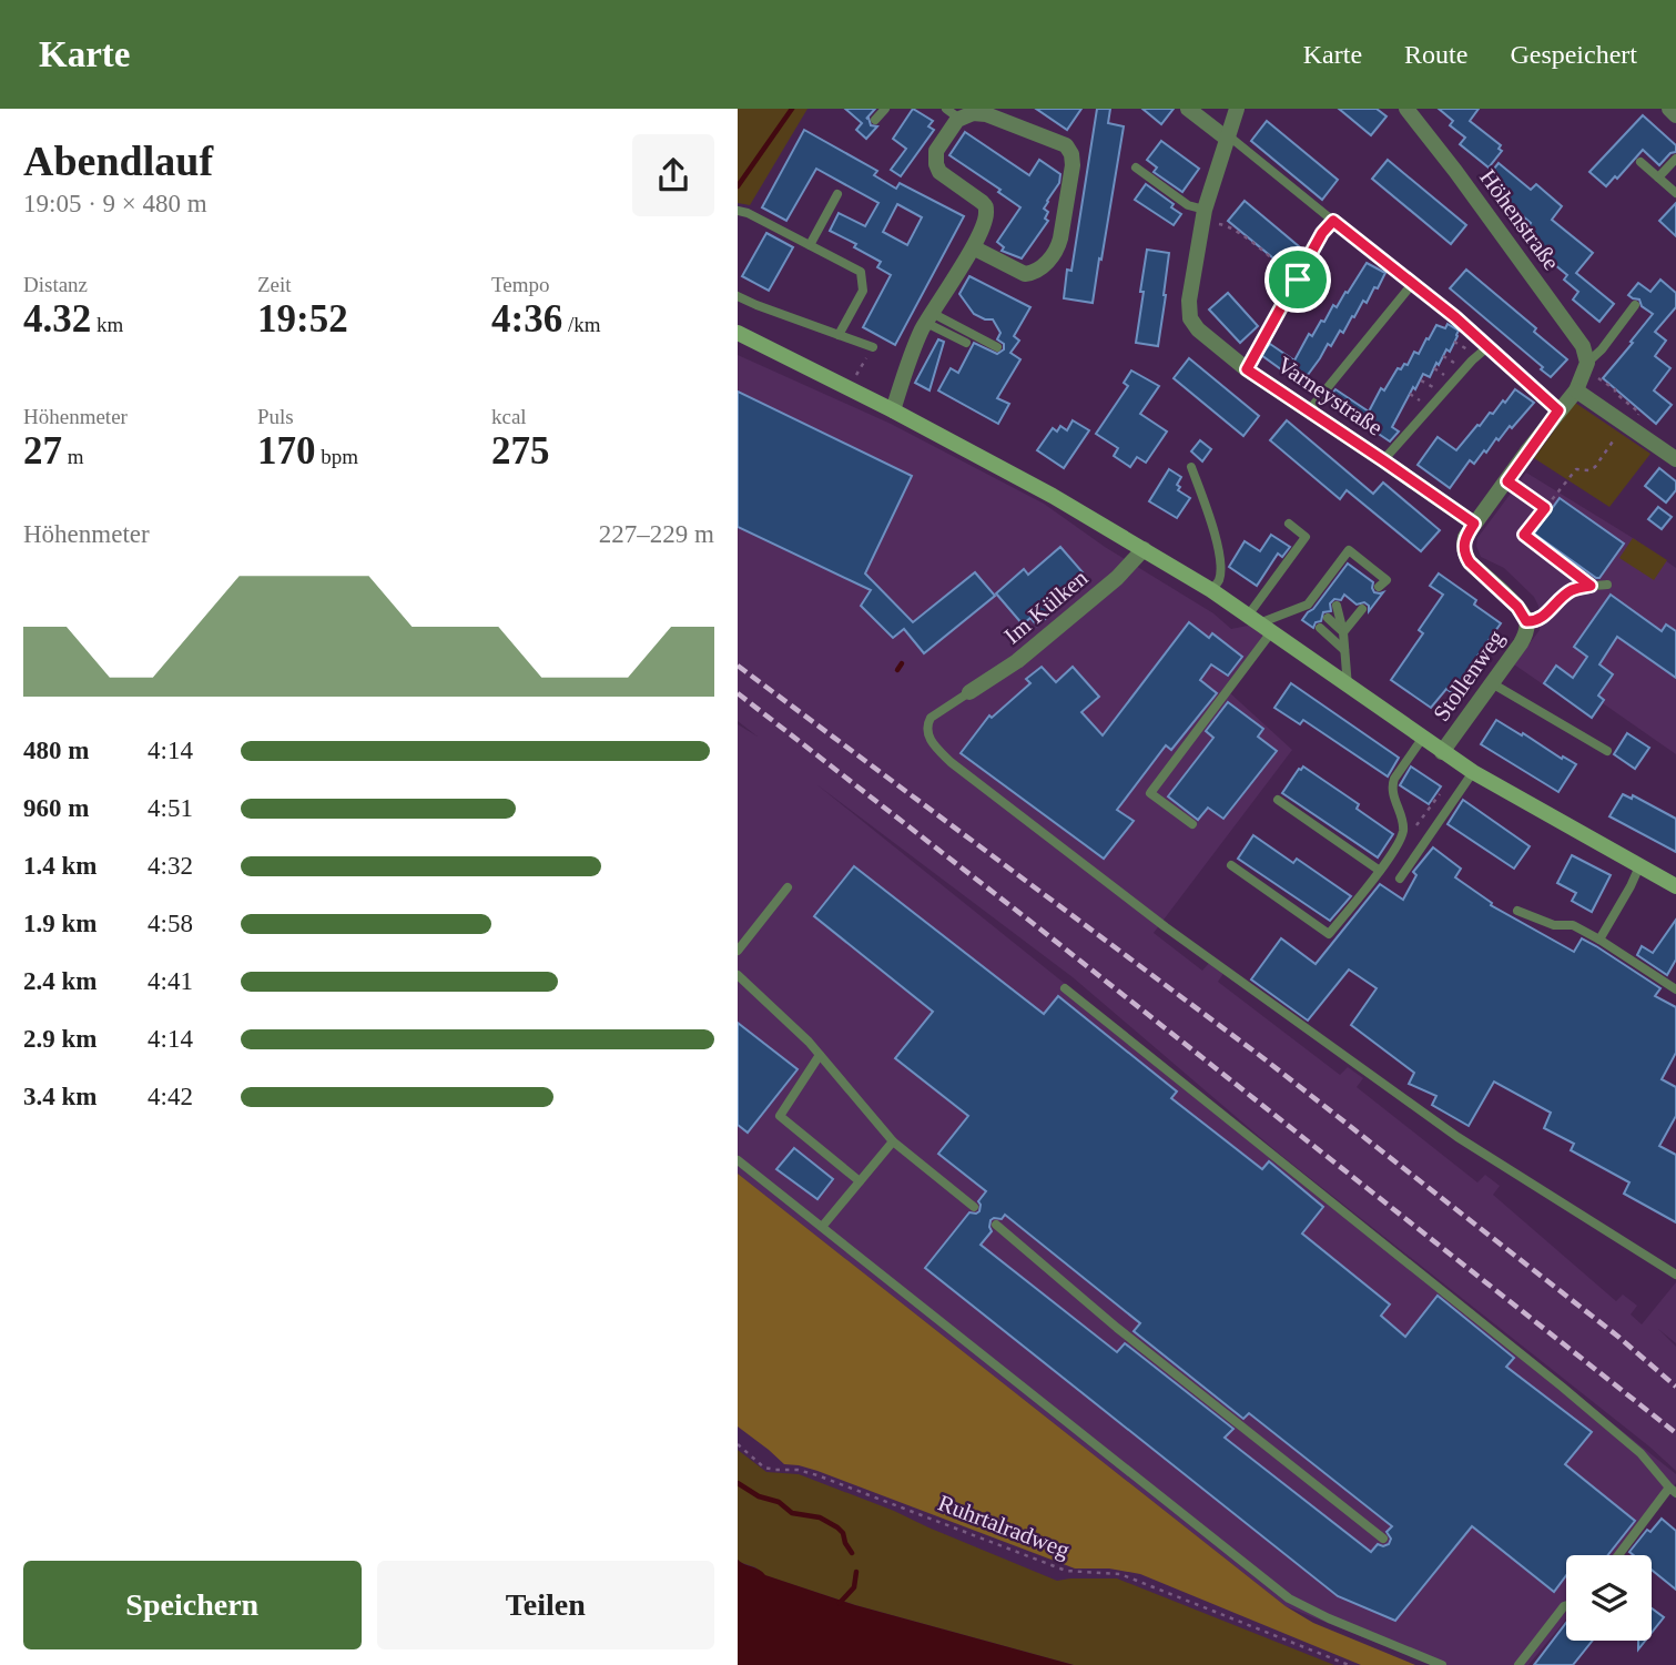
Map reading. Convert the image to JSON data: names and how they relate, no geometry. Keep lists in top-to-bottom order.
{
  "streets": {
    "street": [
      "Höhenstraße",
      "Varneystraße",
      "Im Külken",
      "Stollenweg"
    ],
    "path": ["Ruhrtalradweg"]
  },
  "crossings": [
    ["Höhenstraße", "Stollenweg"],
    ["Varneystraße", "Stollenweg"]
  ],
  "page": {
    "header": "Karte",
    "nav": ["Karte", "Route", "Gespeichert"],
    "heading": ["Abendlauf", "19:05 · 9 × 480 m"],
    "stats": [
      ["Distanz", "4.32 km"],
      ["Zeit", "19:52"],
      ["Tempo", "4:36 /km"],
      ["Höhenmeter", "27 m"],
      ["Puls", "170 bpm"],
      ["kcal", "275"]
    ],
    "chart": ["Höhenmeter", "227–229 m"],
    "list": [
      {
        "name": "480 m",
        "note": "4:14"
      },
      {
        "name": "960 m",
        "note": "4:51"
      },
      {
        "name": "1.4 km",
        "note": "4:32"
      },
      {
        "name": "1.9 km",
        "note": "4:58"
      },
      {
        "name": "2.4 km",
        "note": "4:41"
      },
      {
        "name": "2.9 km",
        "note": "4:14"
      },
      {
        "name": "3.4 km",
        "note": "4:42"
      }
    ],
    "buttons": ["Speichern", "Teilen"]
  }
}
